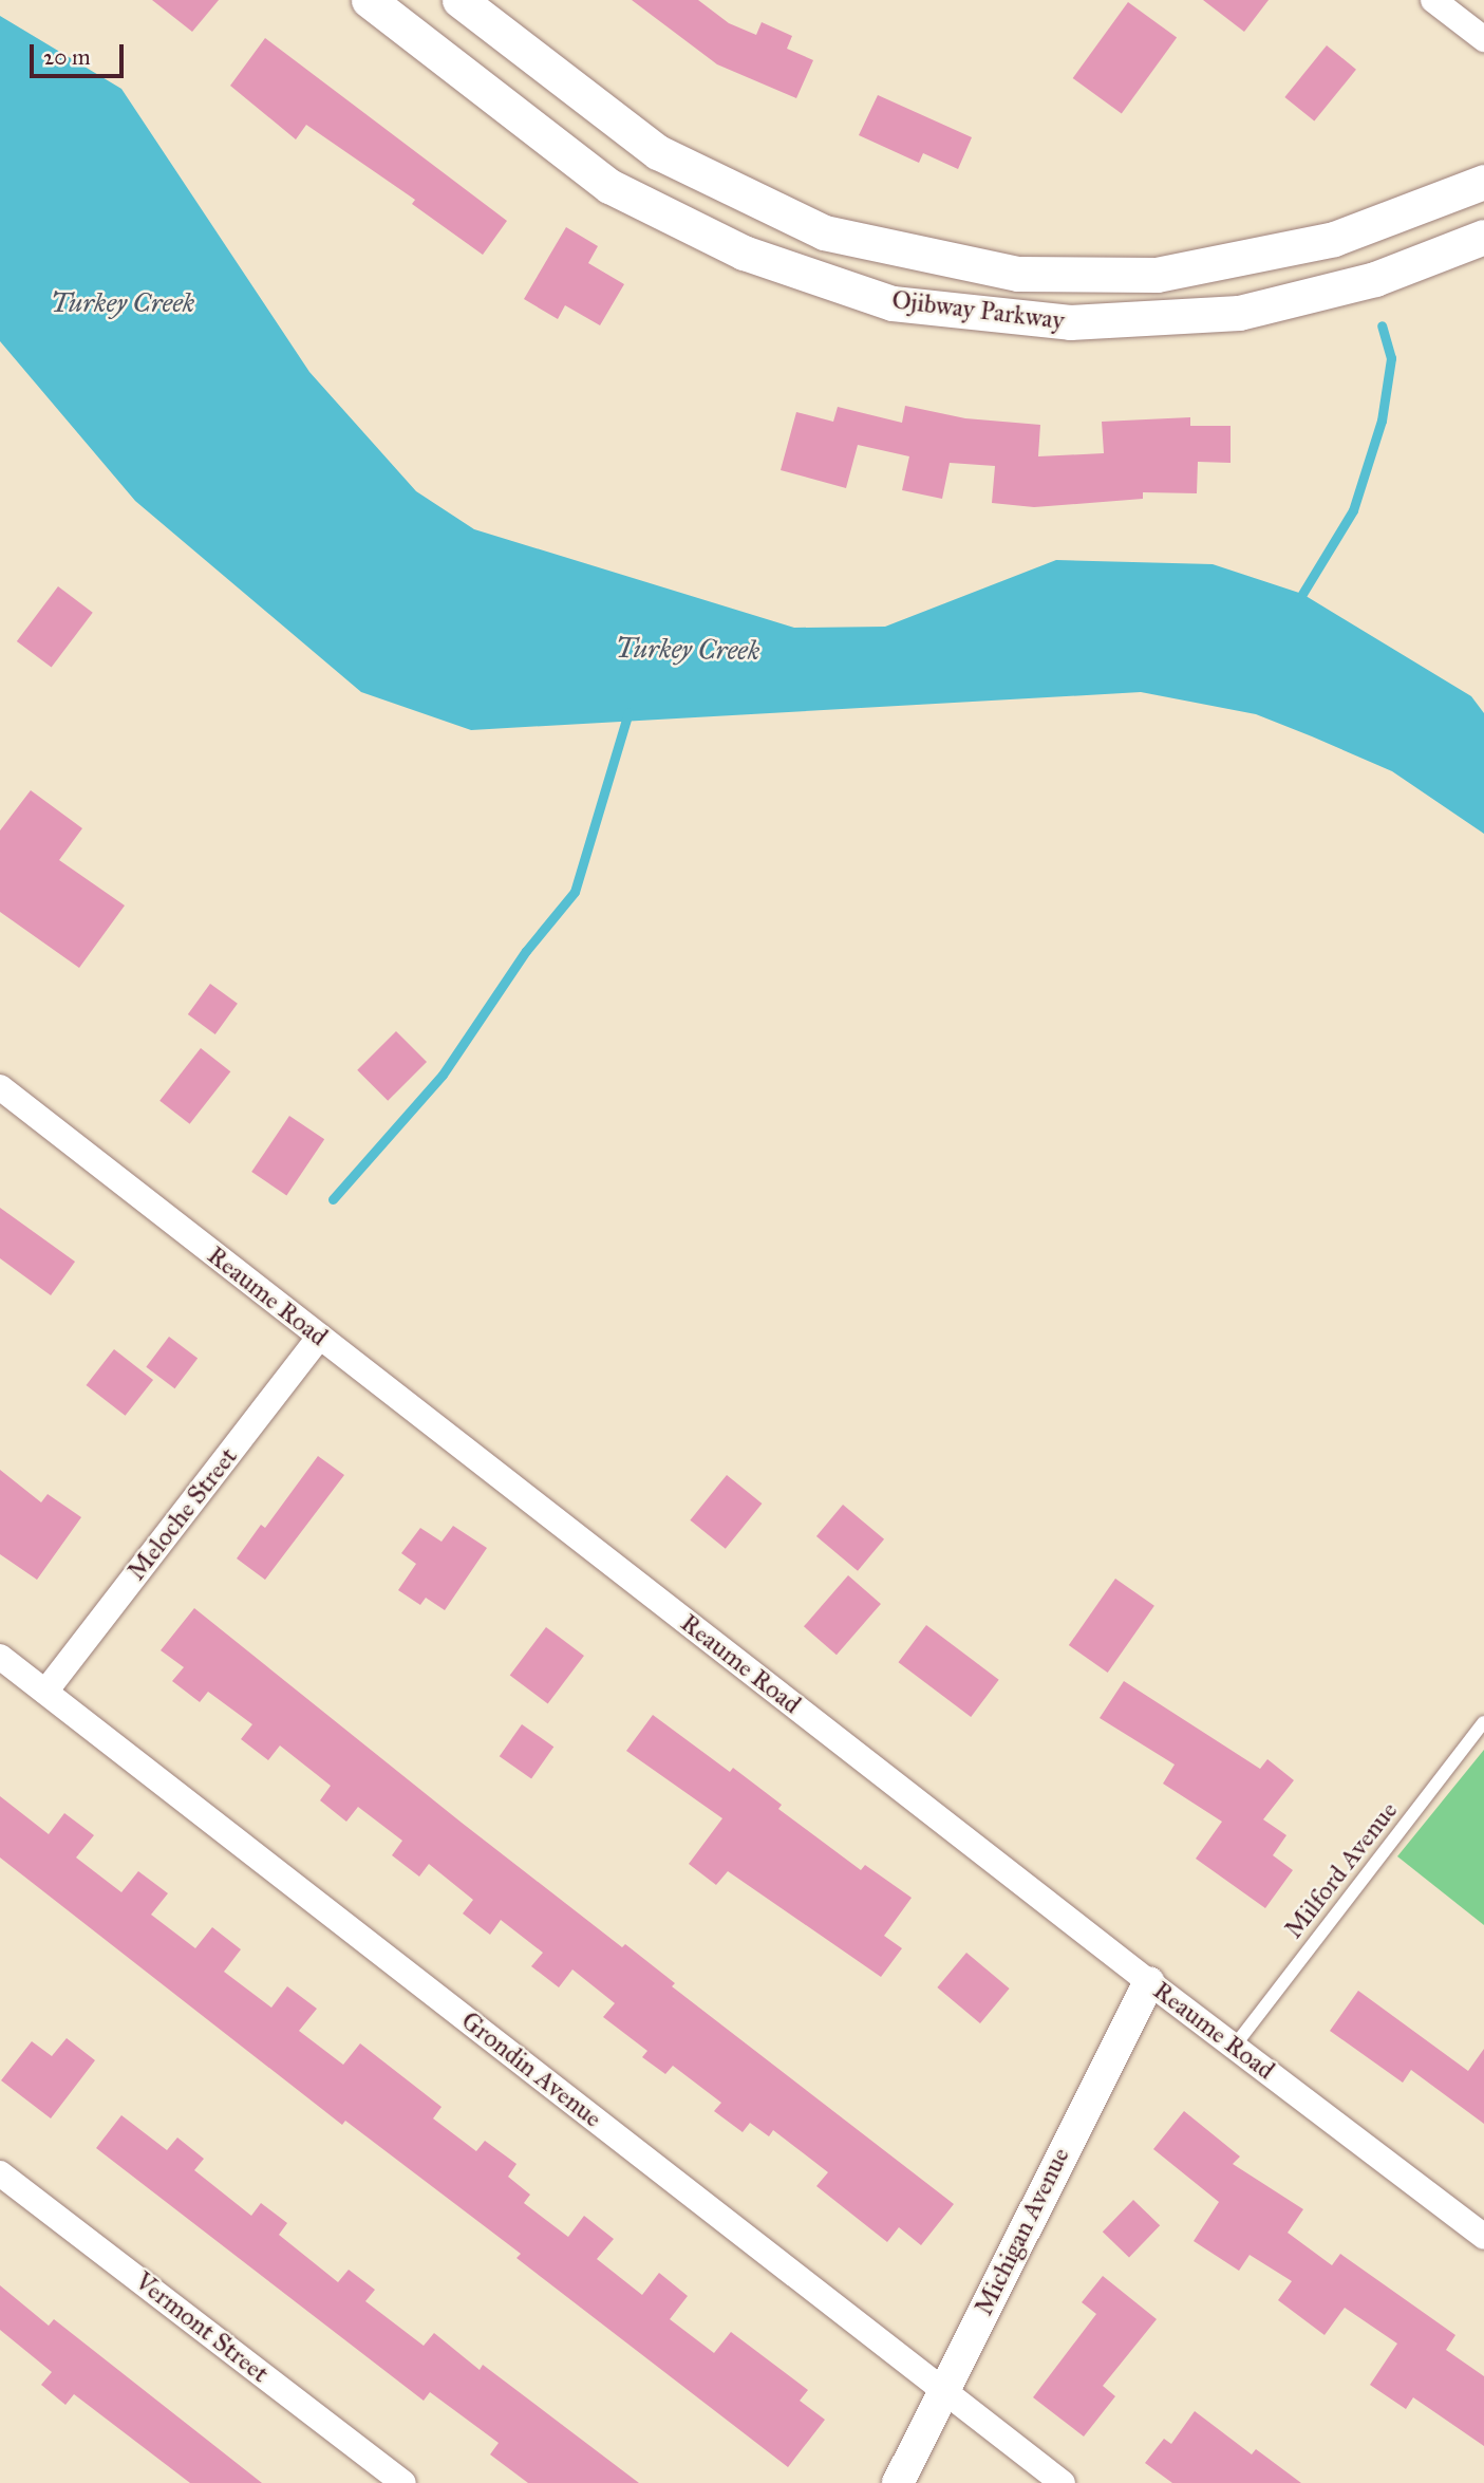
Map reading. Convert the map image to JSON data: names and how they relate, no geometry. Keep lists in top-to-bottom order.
{
  "streets": {
    "main road": ["Ojibway Parkway"],
    "street": [
      "Reaume Road",
      "Meloche Street",
      "Grondin Avenue",
      "Michigan Avenue",
      "Vermont Street"
    ],
    "lane": ["Milford Avenue"]
  },
  "crossings": [
    ["Reaume Road", "Meloche Street"],
    ["Reaume Road", "Milford Avenue"],
    ["Reaume Road", "Michigan Avenue"],
    ["Meloche Street", "Grondin Avenue"],
    ["Grondin Avenue", "Michigan Avenue"]
  ],
  "water": ["Turkey Creek"],
  "scale_bar": "20 m"
}
